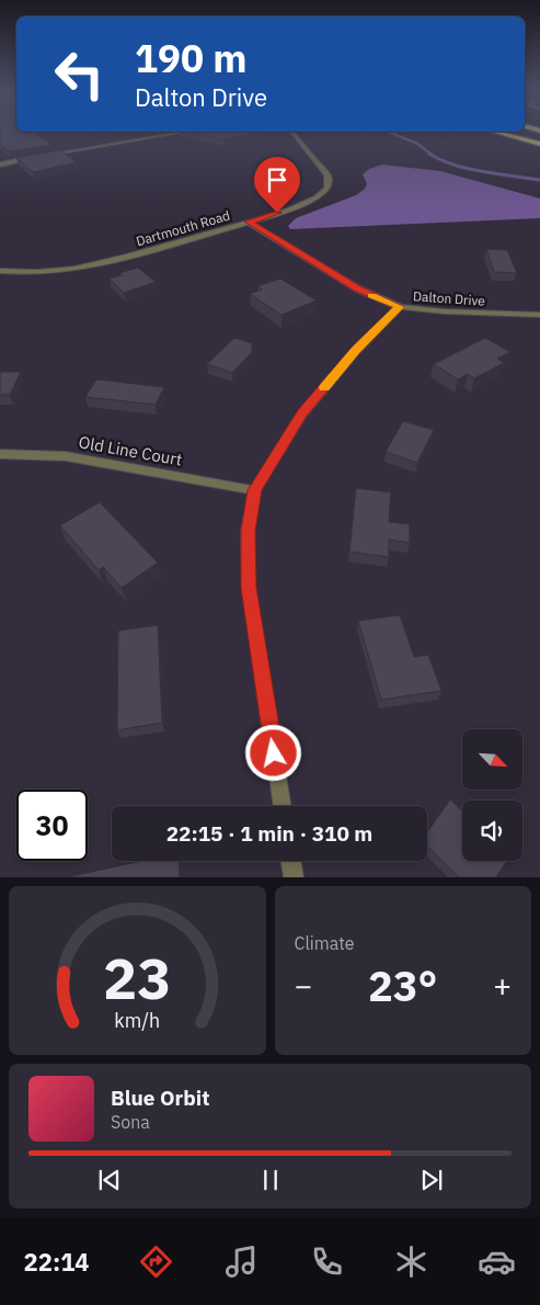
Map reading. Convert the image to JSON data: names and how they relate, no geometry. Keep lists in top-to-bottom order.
{
  "streets": {
    "street": ["Dartmouth Road", "Dalton Drive", "Old Line Court"]
  },
  "crossings": [
    ["Dartmouth Road", "Dalton Drive"]
  ],
  "north": "bottom right",
  "page": {
    "turn": ["190 m", "Dalton Drive"],
    "limit": "30",
    "trip": "22:15 · 1 min · 310 m",
    "tile": "Climate",
    "heat": ["−", "23°", "+"],
    "song": ["Blue Orbit", "Sona"],
    "tabs": "22:14",
    "gauge": ["23", "km/h"]
  }
}
